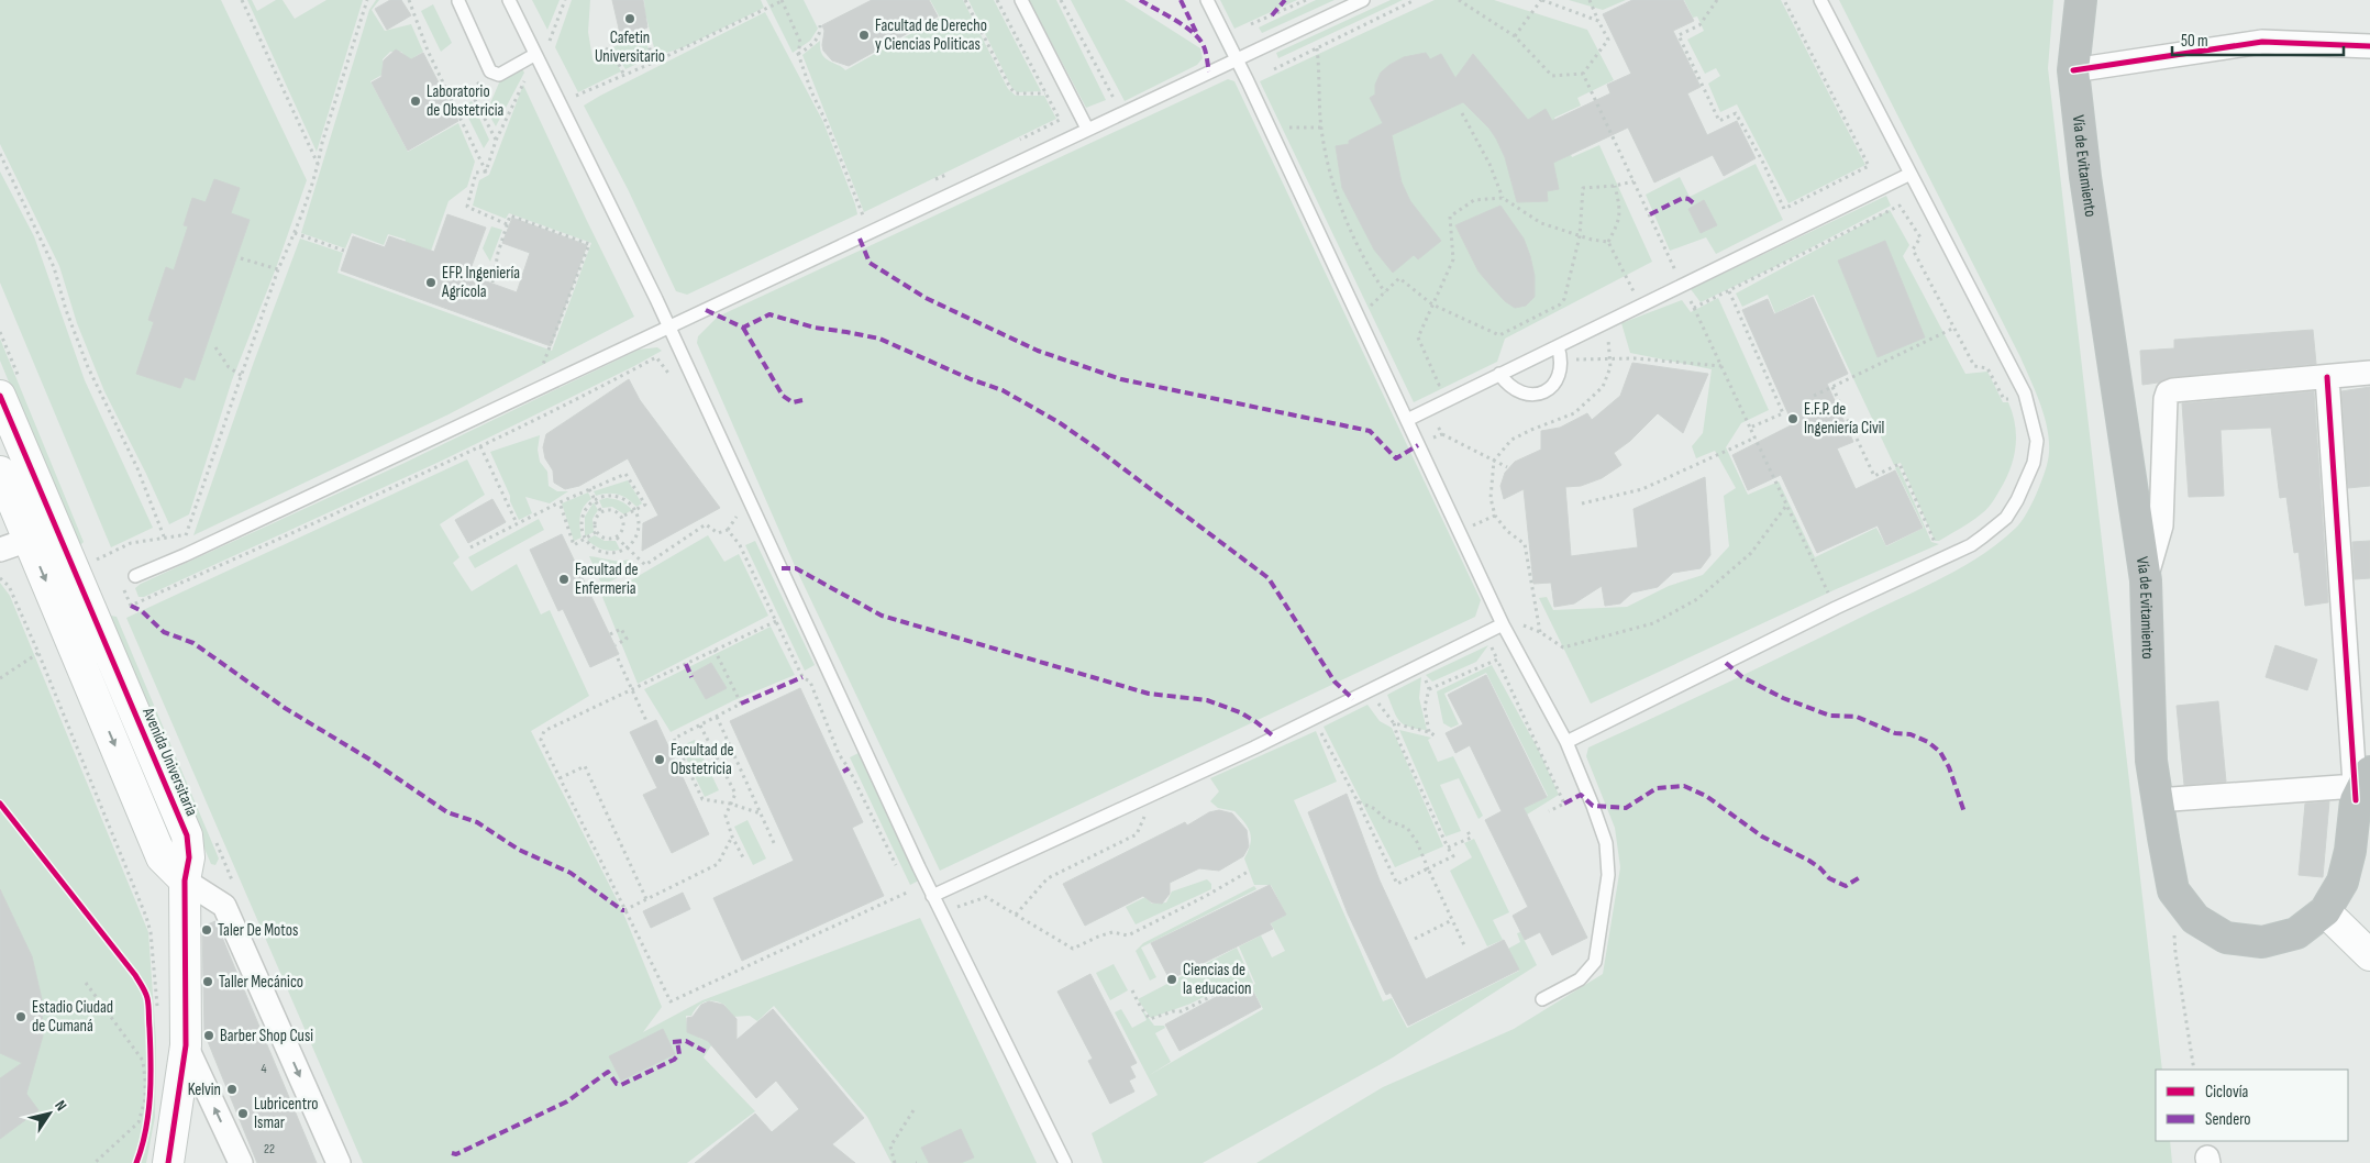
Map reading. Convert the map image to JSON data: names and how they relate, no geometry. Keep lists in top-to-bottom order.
{
  "streets": {
    "highway": ["Vía de Evitamiento"],
    "street": ["Avenida Universitaria"]
  },
  "places": [
    "Cafetin Universitario",
    "Facultad de Derecho y Ciencias Politicas",
    "Laboratorio de Obstetricia",
    "EFP. Ingeniería Agrícola",
    "E.F.P. de Ingeniería Civil",
    "Facultad de Enfermeria",
    "Facultad de Obstetricia",
    "Taler De Motos",
    "Ciencias de la educacion",
    "Taller Mecánico",
    "Estadio Ciudad de Cumaná",
    "Barber Shop Cusi",
    "Kelvin",
    "Lubricentro Ismar"
  ],
  "house_numbers": ["4", "22"],
  "legend": ["Ciclovía", "Sendero"],
  "scale_bar": "50 m",
  "north": "top right"
}
